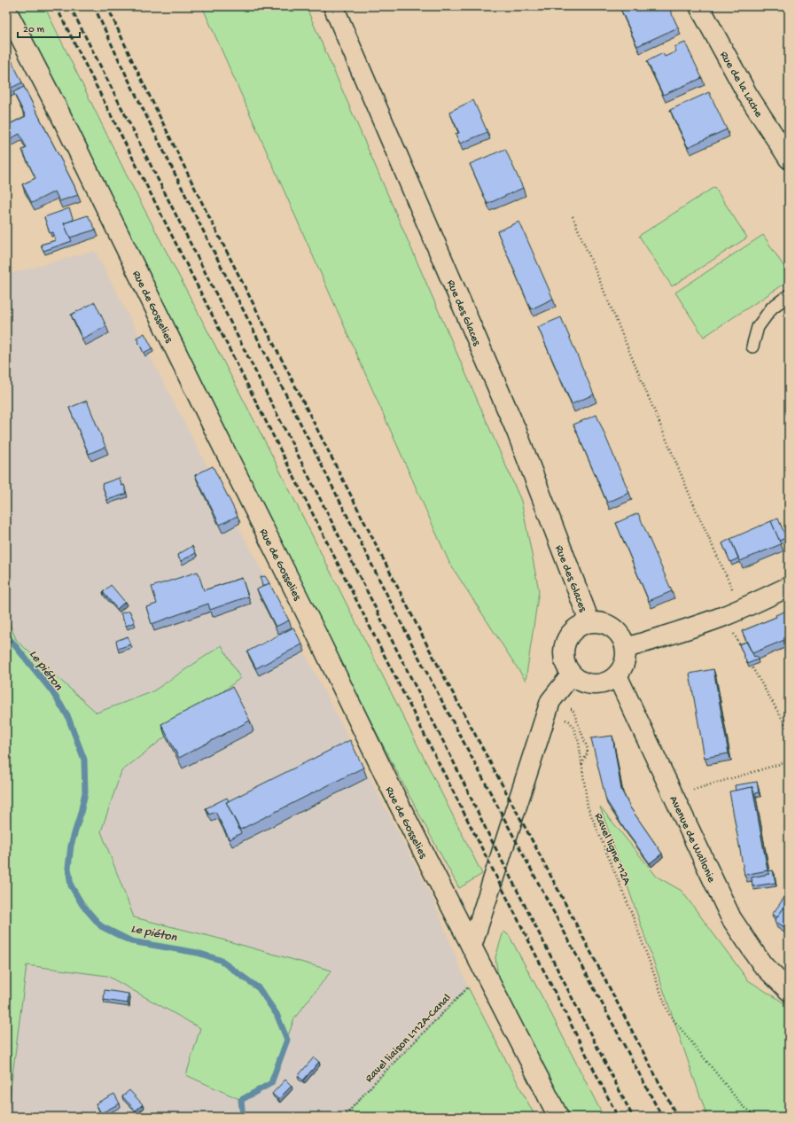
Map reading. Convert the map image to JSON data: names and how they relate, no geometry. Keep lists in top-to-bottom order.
{
  "streets": {
    "street": [
      "Rue de la Lache",
      "Rue de Gosselies",
      "Rue des Glaces",
      "Avenue de Wallonie"
    ],
    "path": ["Ravel ligne 112A", "Ravel liaison L112A-Canal"]
  },
  "crossings": [
    ["Rue de Gosselies", "Ravel liaison L112A-Canal"],
    ["Rue des Glaces", "Avenue de Wallonie"]
  ],
  "water": ["Le piéton"],
  "scale_bar": "20 m"
}
